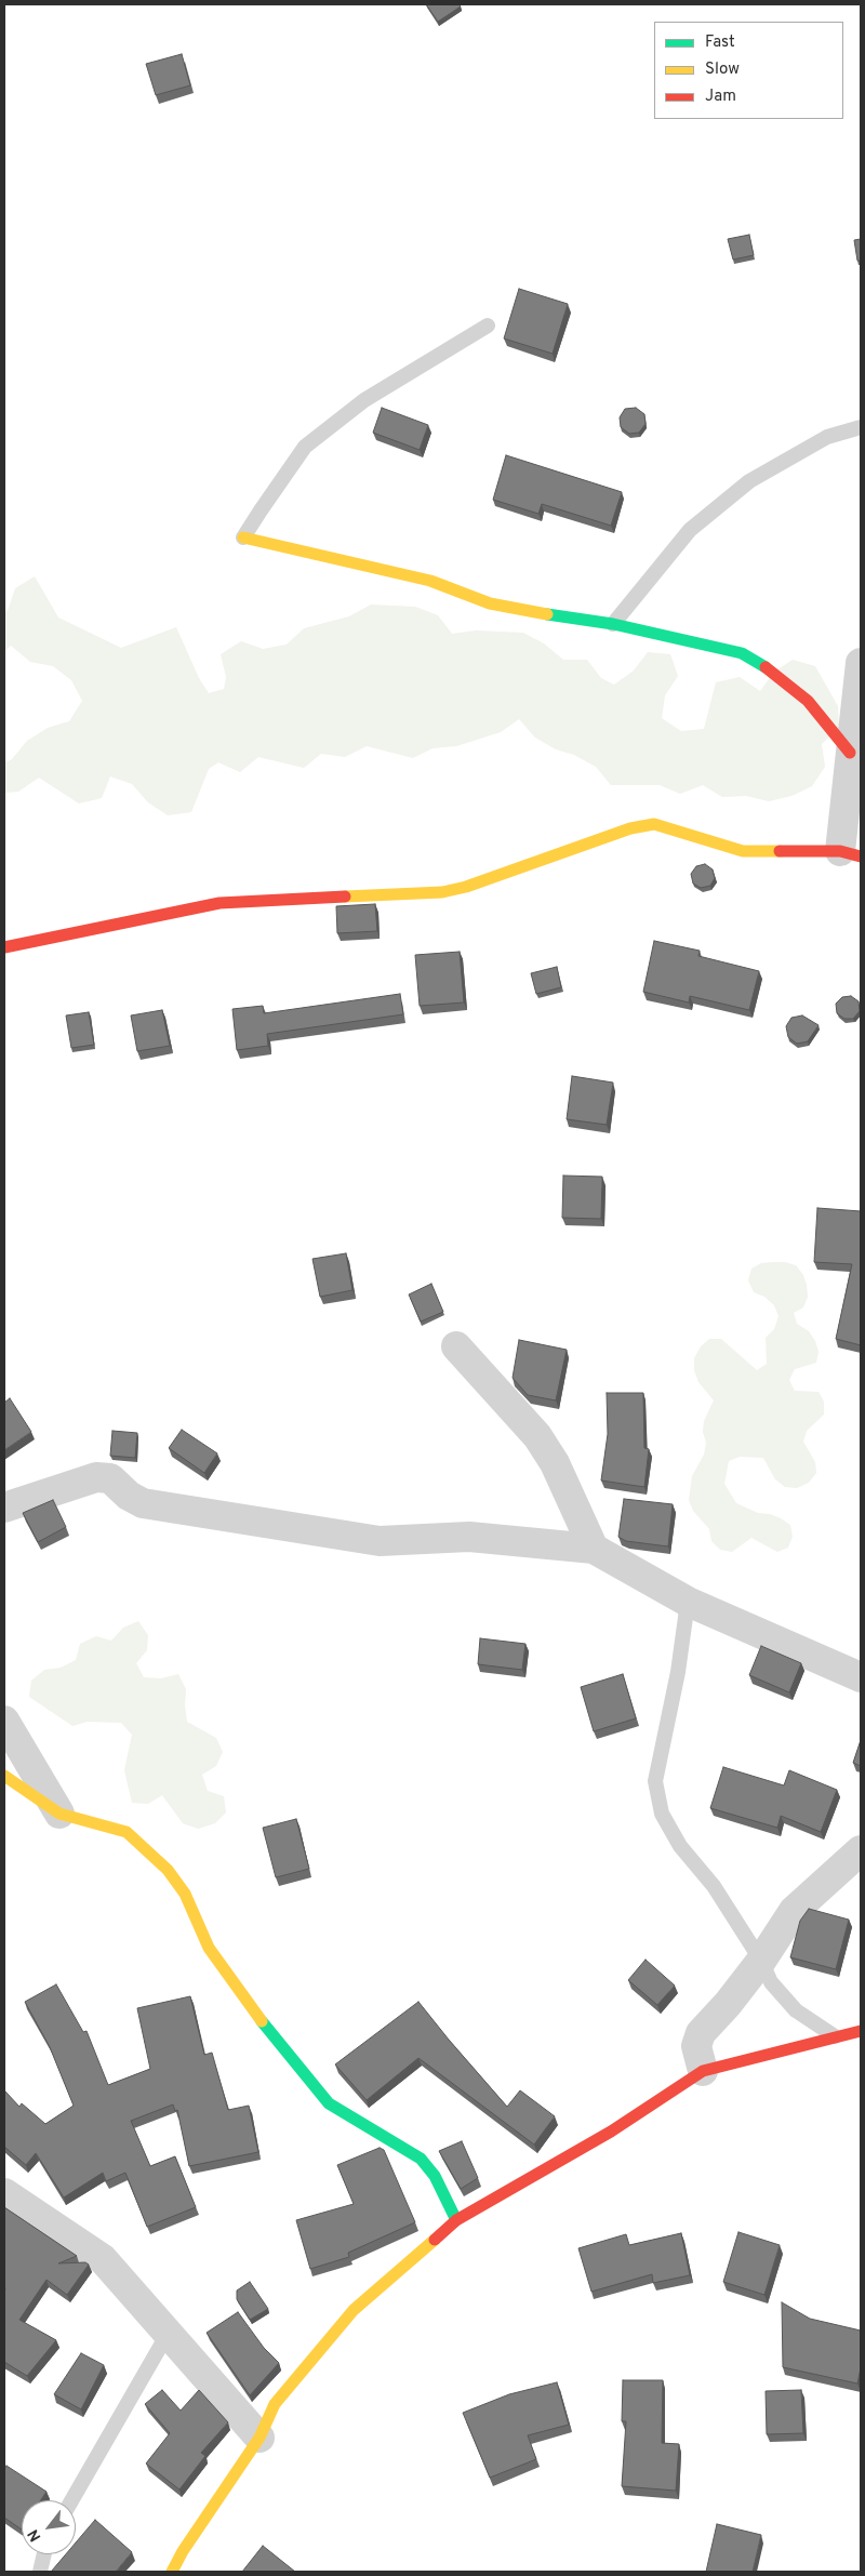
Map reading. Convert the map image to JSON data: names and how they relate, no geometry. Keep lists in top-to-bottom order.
{
  "legend": ["Fast", "Slow", "Jam"],
  "north": "bottom left"
}
